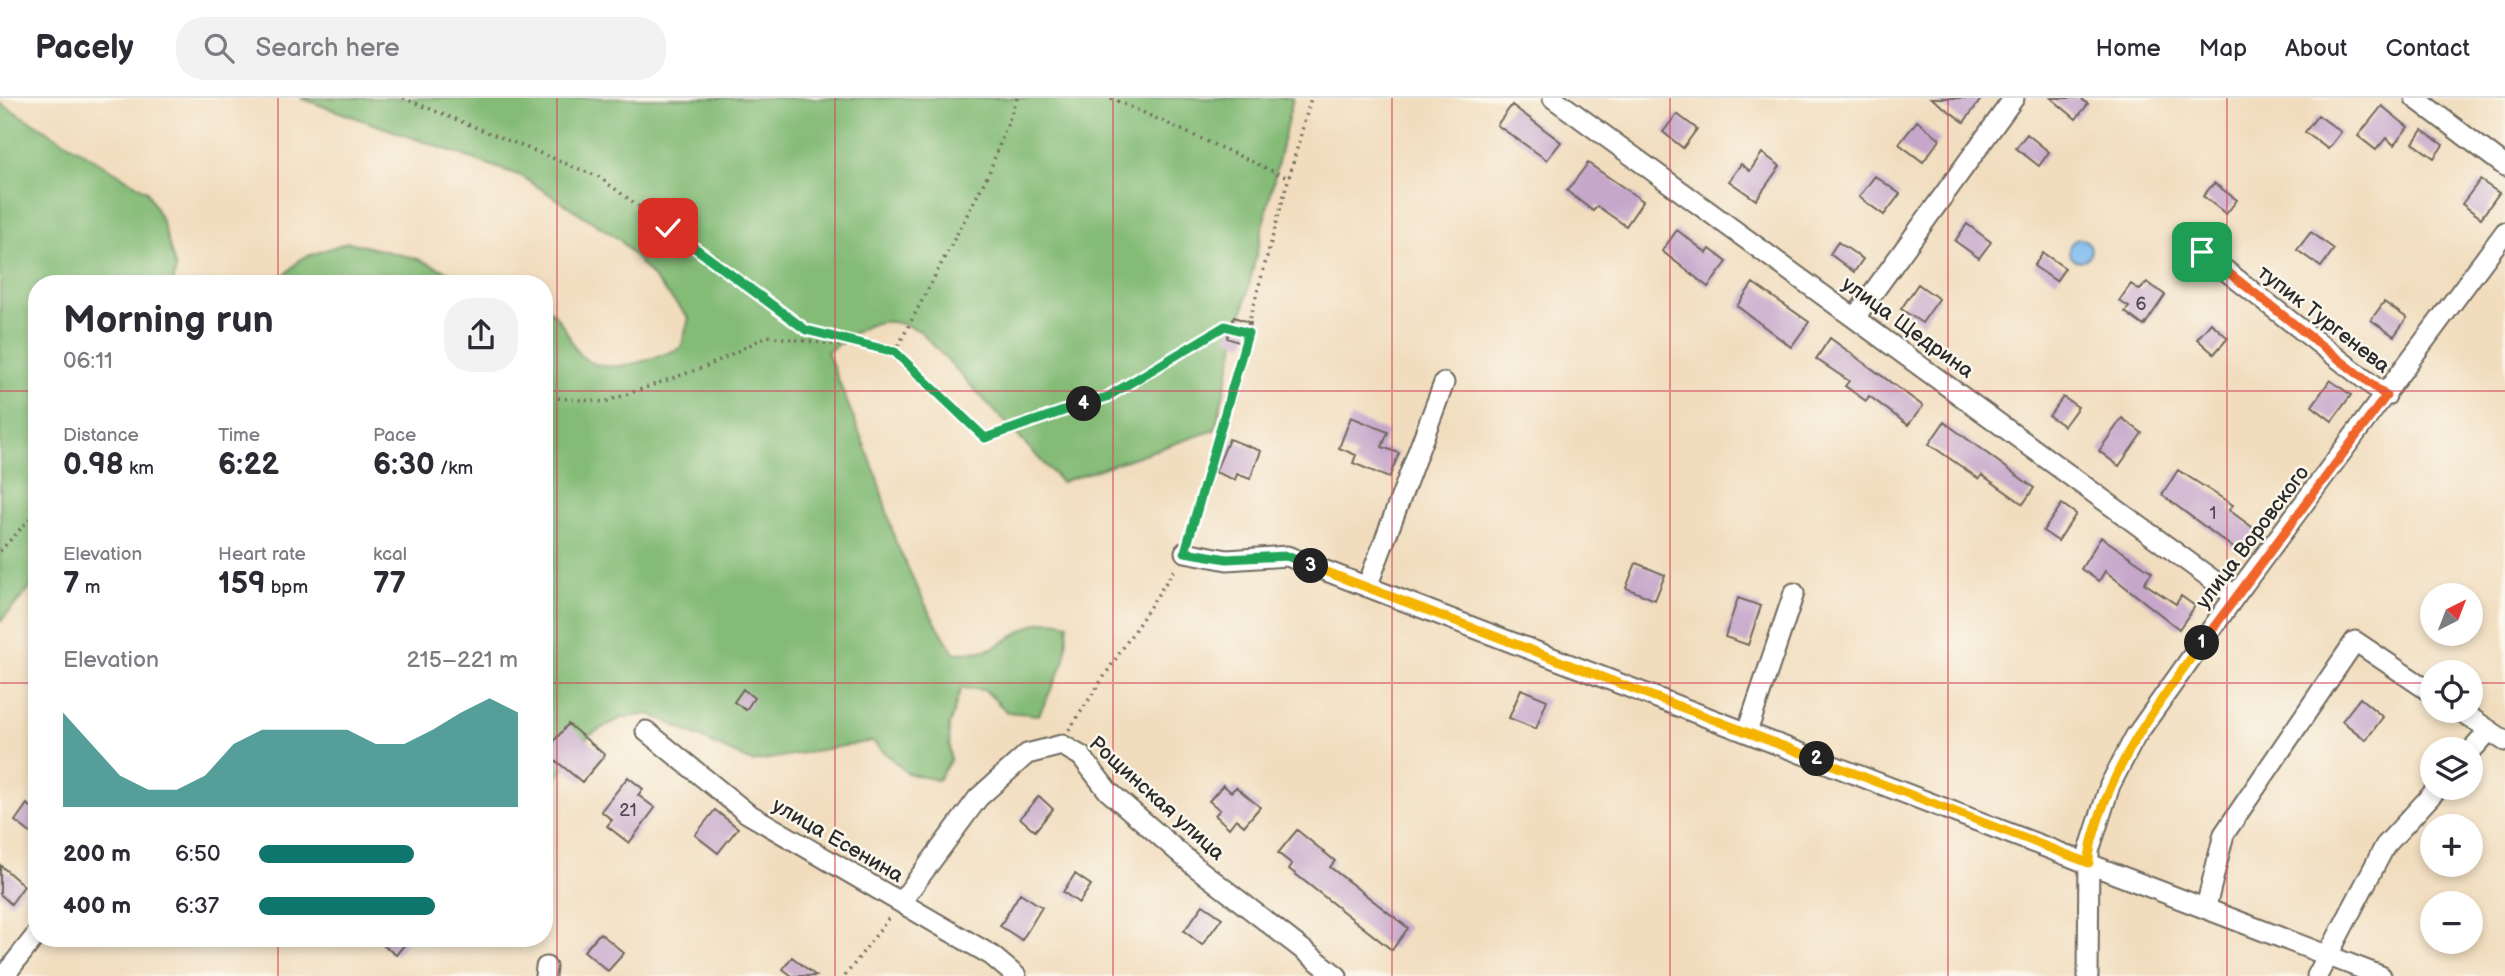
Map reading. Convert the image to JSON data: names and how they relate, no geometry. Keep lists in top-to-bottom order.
{
  "streets": {
    "street": [
      "тупик Тургенева",
      "улица Щедрина",
      "улица Воровского",
      "Рощинская улица",
      "улица Есенина"
    ]
  },
  "crossings": [
    ["тупик Тургенева", "улица Воровского"],
    ["улица Щедрина", "улица Воровского"],
    ["Рощинская улица", "улица Есенина"]
  ],
  "house_numbers": ["6", "1", "21"],
  "north": "top right",
  "page": {
    "header": "Pacely",
    "search": "Search here",
    "nav": [
      "Home",
      "Map",
      "About",
      "Contact"
    ],
    "heading": ["Morning run", "06:11"],
    "pins": [
      "4",
      "3",
      "1",
      "2"
    ],
    "stats": [
      ["Distance", "0.98 km"],
      ["Time", "6:22"],
      ["Pace", "6:30 /km"],
      ["Elevation", "7 m"],
      ["Heart rate", "159 bpm"],
      ["kcal", "77"]
    ],
    "map_buttons": ["+", "−"],
    "chart": ["Elevation", "215–221 m"],
    "list": [
      {
        "name": "200 m",
        "note": "6:50"
      },
      {
        "name": "400 m",
        "note": "6:37"
      }
    ]
  }
}
